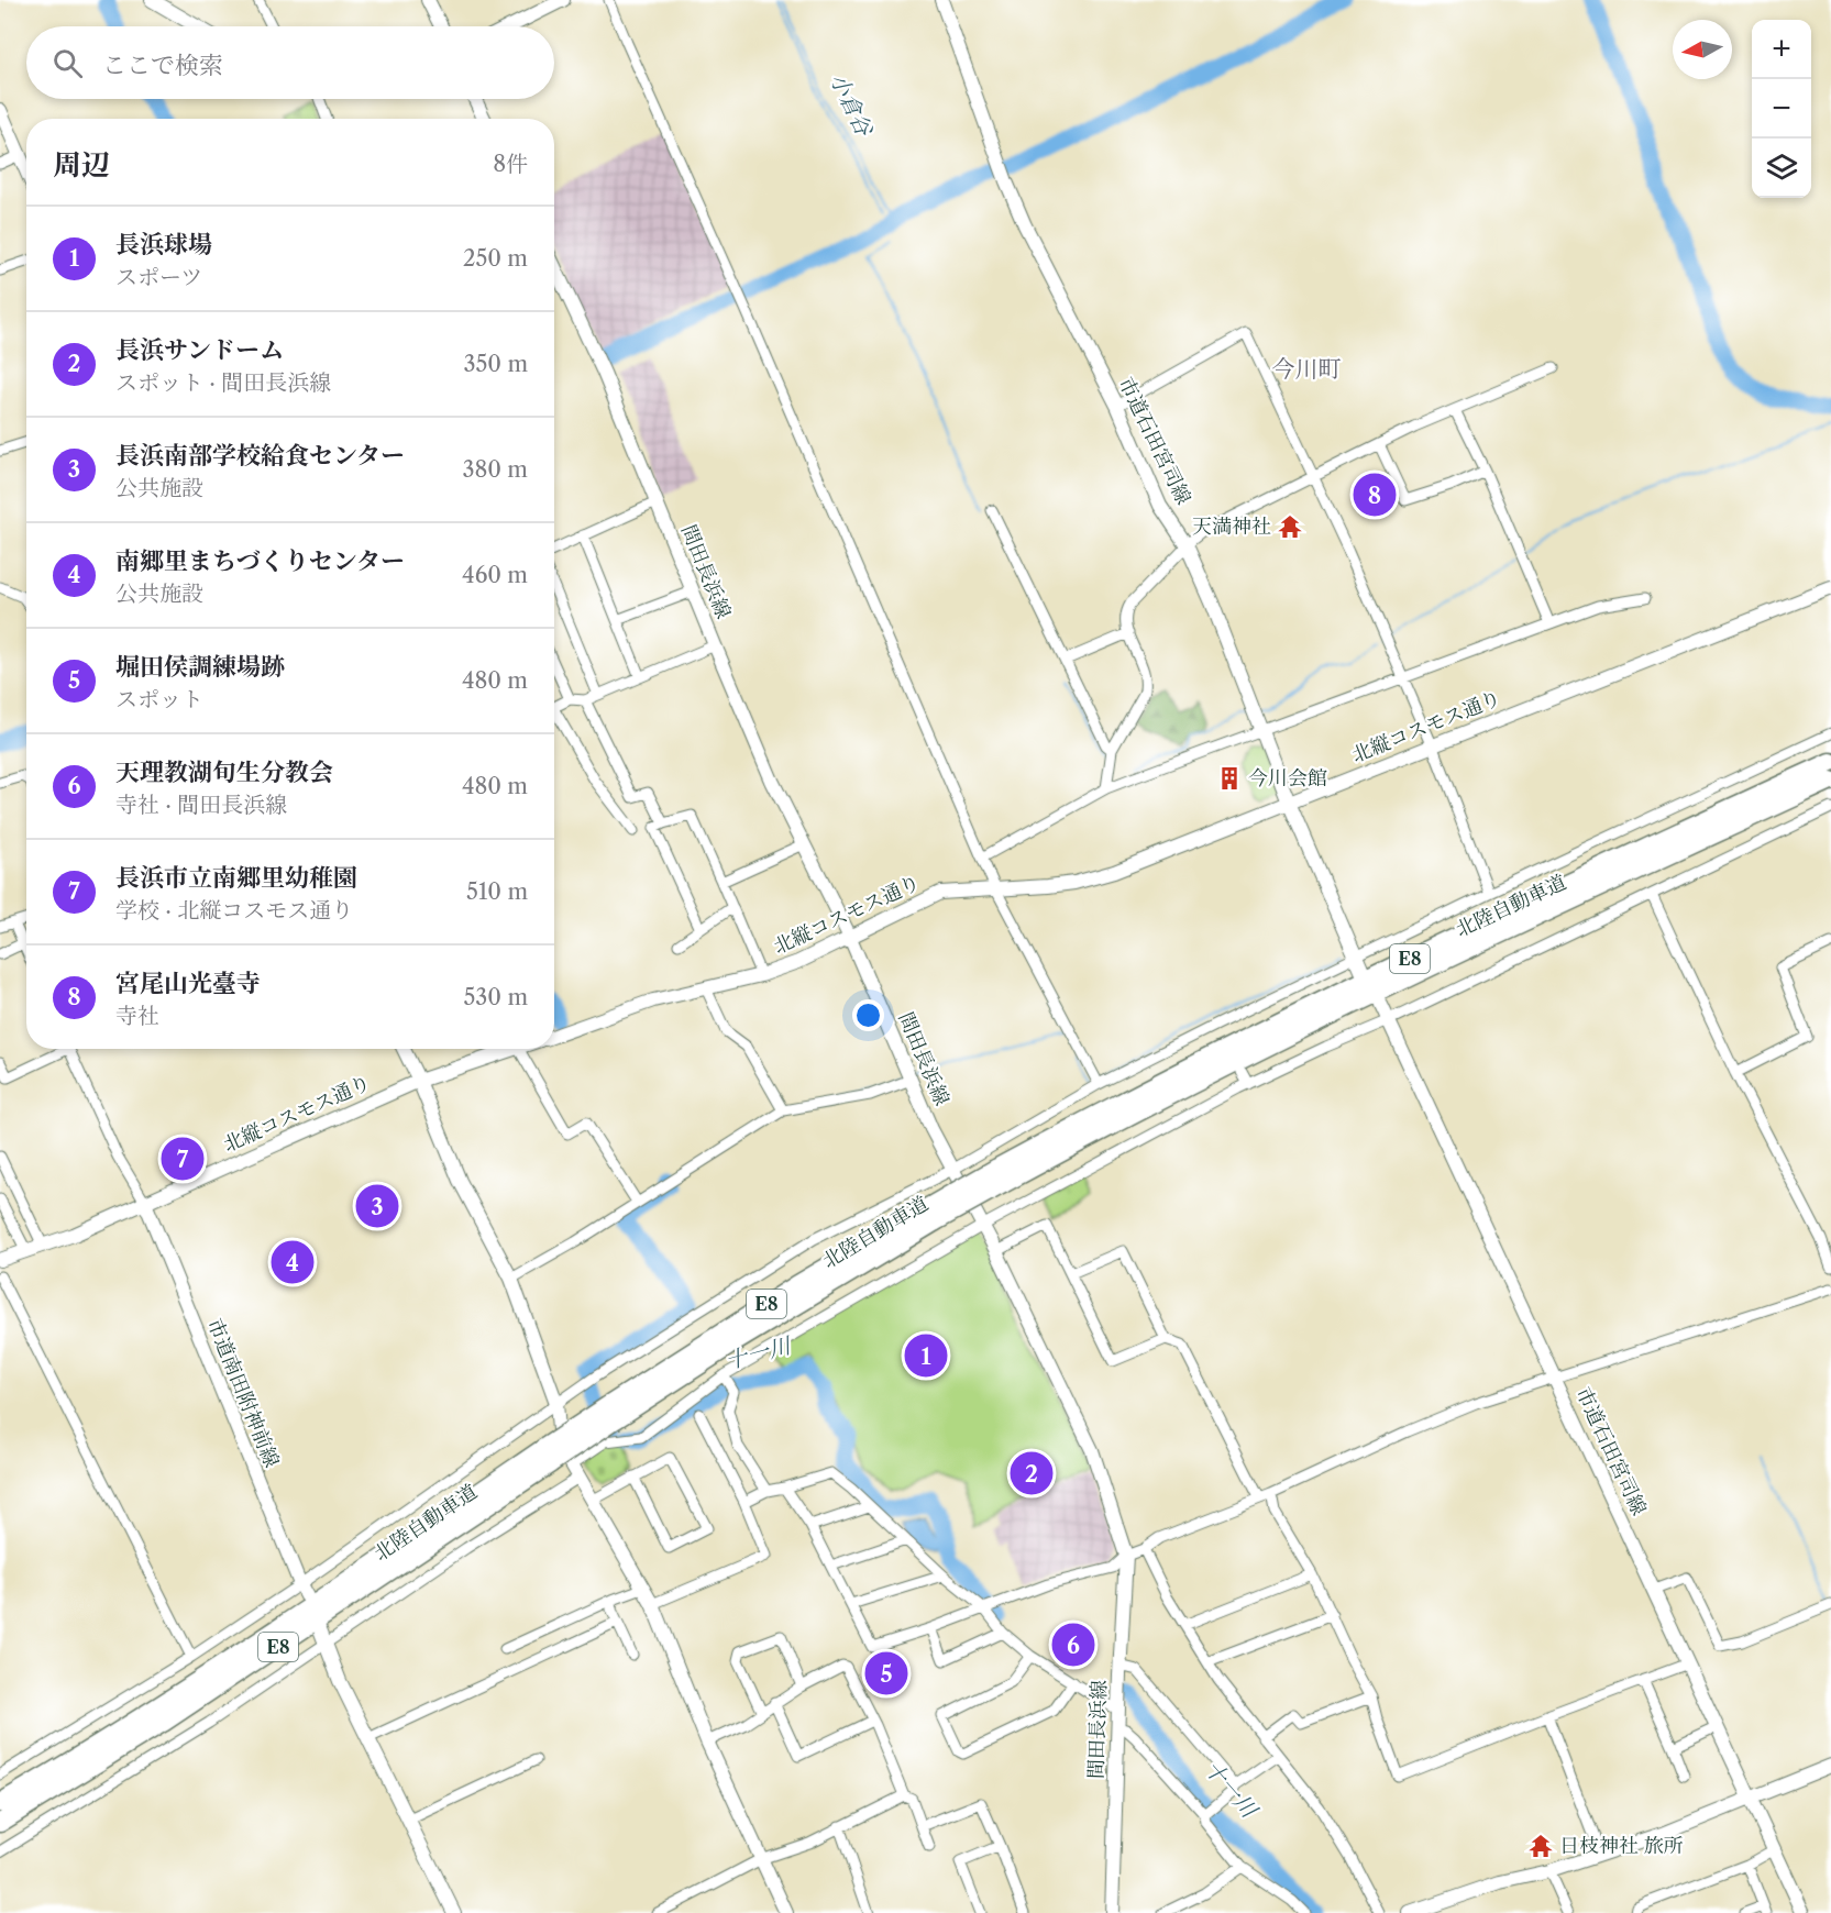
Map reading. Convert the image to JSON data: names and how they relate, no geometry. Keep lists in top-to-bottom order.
{
  "streets": {
    "highway": ["北陸自動車道", "E8"],
    "street": [
      "市道石田宮司線",
      "間田長浜線",
      "北縦コスモス通り",
      "市道南田附神前線"
    ]
  },
  "crossings": [
    ["市道石田宮司線", "北縦コスモス通り"],
    ["間田長浜線", "北縦コスモス通り"],
    ["北縦コスモス通り", "市道南田附神前線"]
  ],
  "districts": ["今川町"],
  "water": ["小倉谷", "十一川"],
  "places": {
    "temple": ["天満神社", "日枝神社 旅所"],
    "building": ["今川会館"]
  },
  "north": "left",
  "page": {
    "map_buttons": ["+", "−"],
    "search": "ここで検索",
    "heading": ["周辺", "8件"],
    "list": [
      {
        "mark": "1",
        "name": "長浜球場",
        "note": "スポーツ",
        "value": "250 m"
      },
      {
        "mark": "2",
        "name": "長浜サンドーム",
        "note": "スポット · 間田長浜線",
        "value": "350 m"
      },
      {
        "mark": "3",
        "name": "長浜南部学校給食センター",
        "note": "公共施設",
        "value": "380 m"
      },
      {
        "mark": "4",
        "name": "南郷里まちづくりセンター",
        "note": "公共施設",
        "value": "460 m"
      },
      {
        "mark": "5",
        "name": "堀田侯調練場跡",
        "note": "スポット",
        "value": "480 m"
      },
      {
        "mark": "6",
        "name": "天理教湖旬生分教会",
        "note": "寺社 · 間田長浜線",
        "value": "480 m"
      },
      {
        "mark": "7",
        "name": "長浜市立南郷里幼稚園",
        "note": "学校 · 北縦コスモス通り",
        "value": "510 m"
      },
      {
        "mark": "8",
        "name": "宮尾山光臺寺",
        "note": "寺社",
        "value": "530 m"
      }
    ],
    "pins": [
      "8",
      "7",
      "3",
      "4",
      "1",
      "2",
      "6",
      "5"
    ]
  }
}
